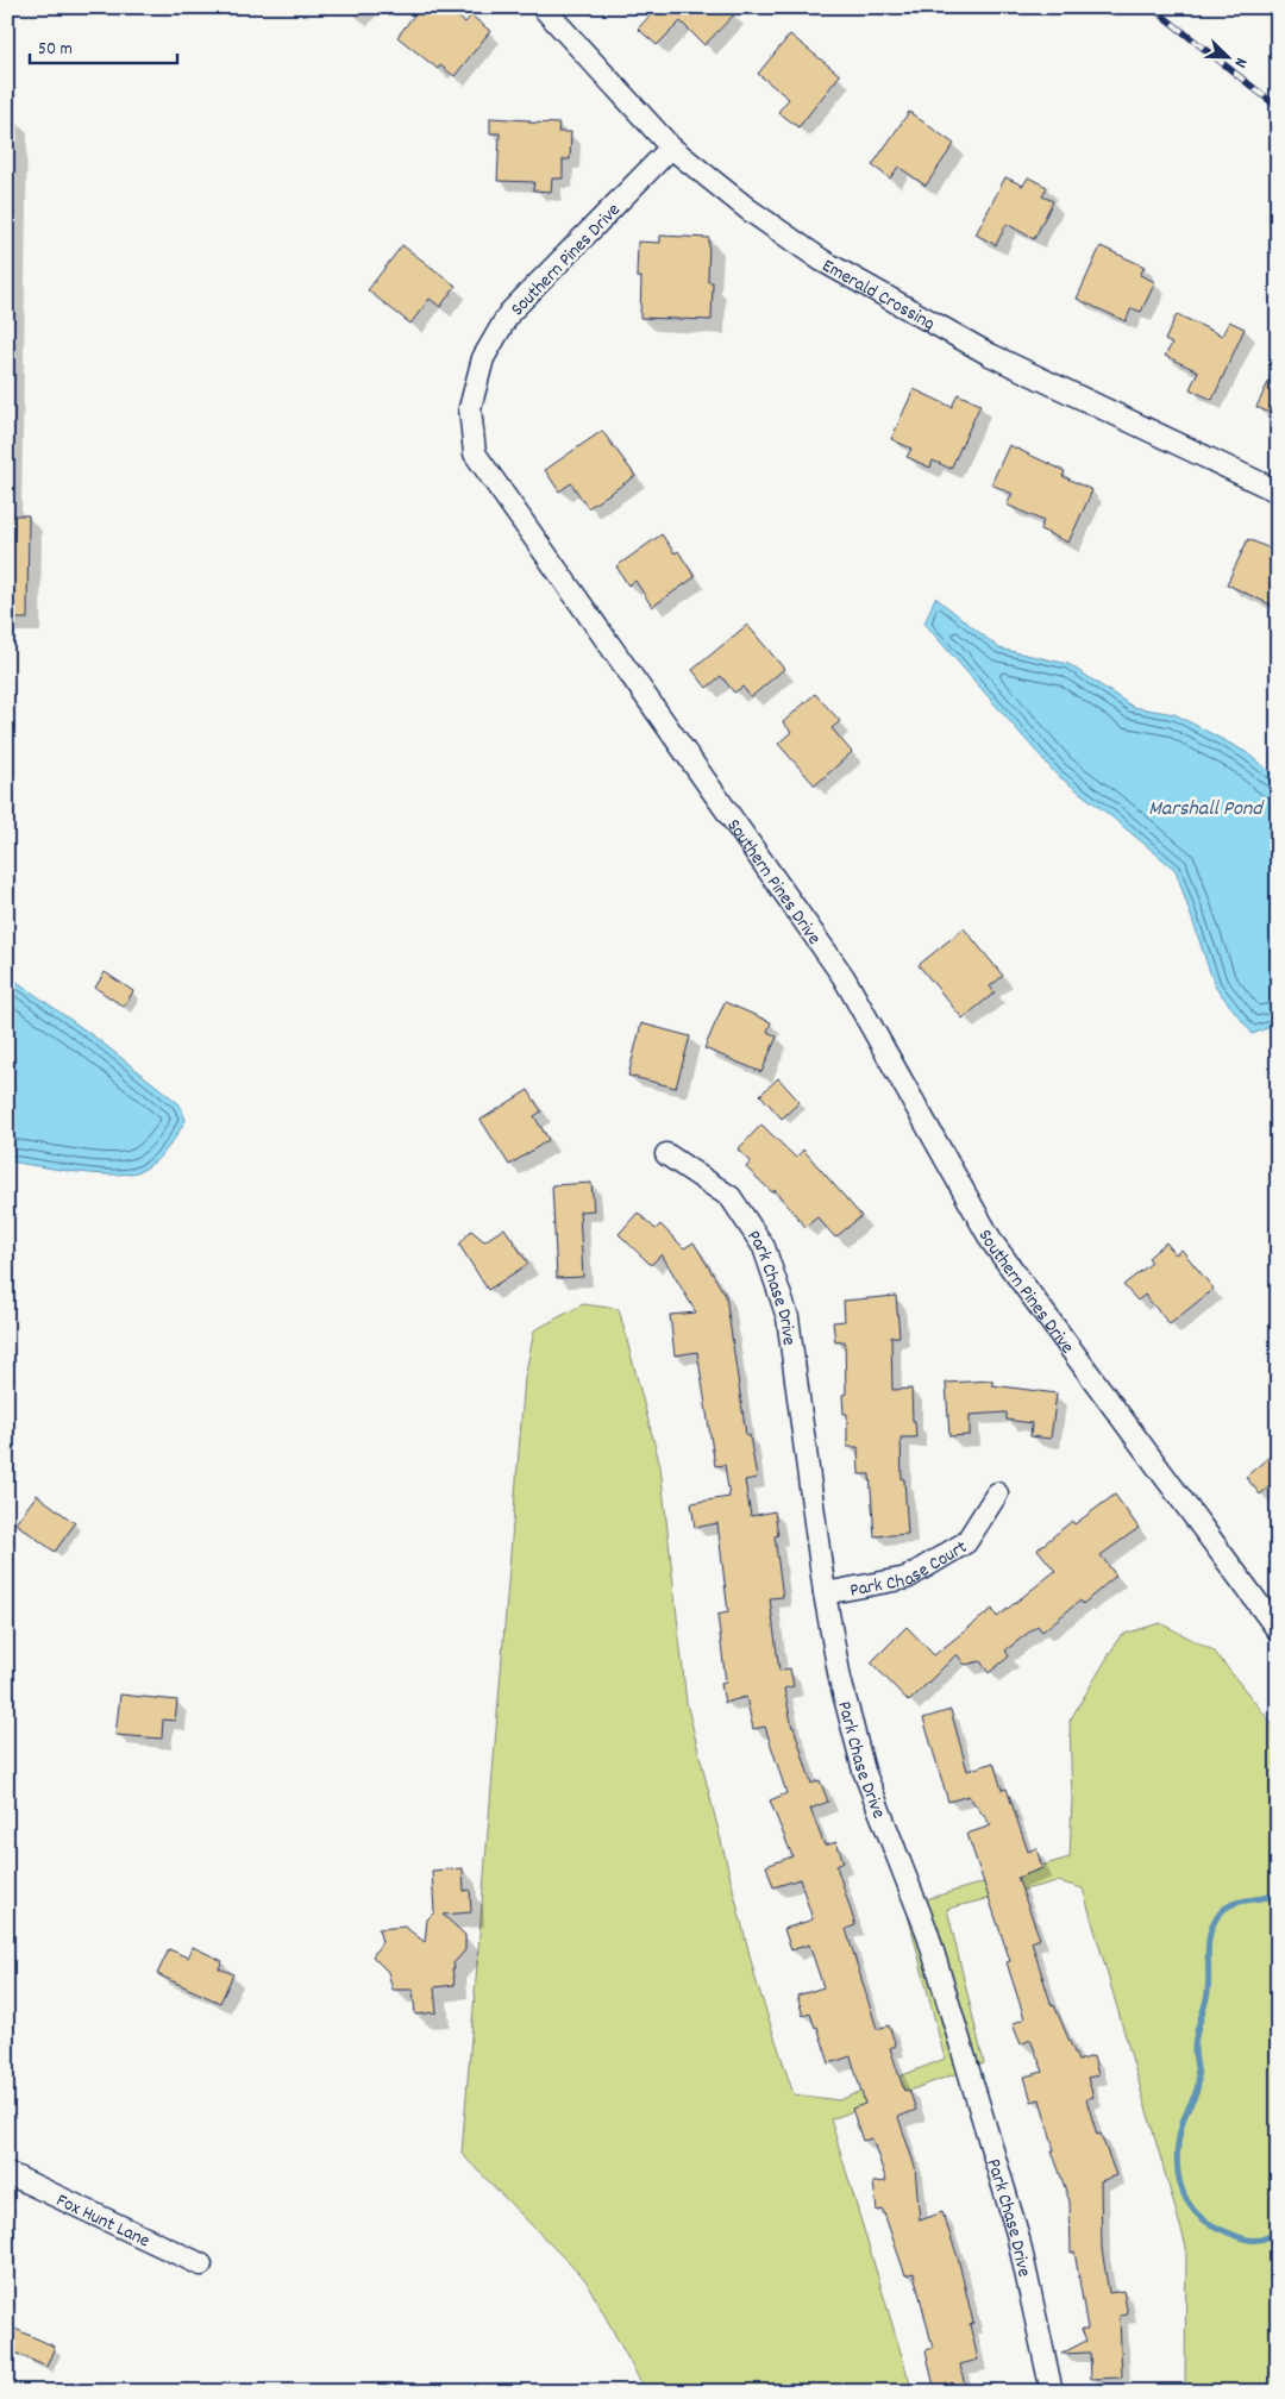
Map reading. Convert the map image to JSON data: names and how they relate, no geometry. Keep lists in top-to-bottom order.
{
  "streets": {
    "street": [
      "Southern Pines Drive",
      "Emerald Crossing",
      "Park Chase Drive",
      "Park Chase Court",
      "Fox Hunt Lane"
    ]
  },
  "crossings": [
    ["Southern Pines Drive", "Emerald Crossing"],
    ["Park Chase Drive", "Park Chase Court"]
  ],
  "water": ["Marshall Pond"],
  "scale_bar": "50 m",
  "north": "bottom right"
}
